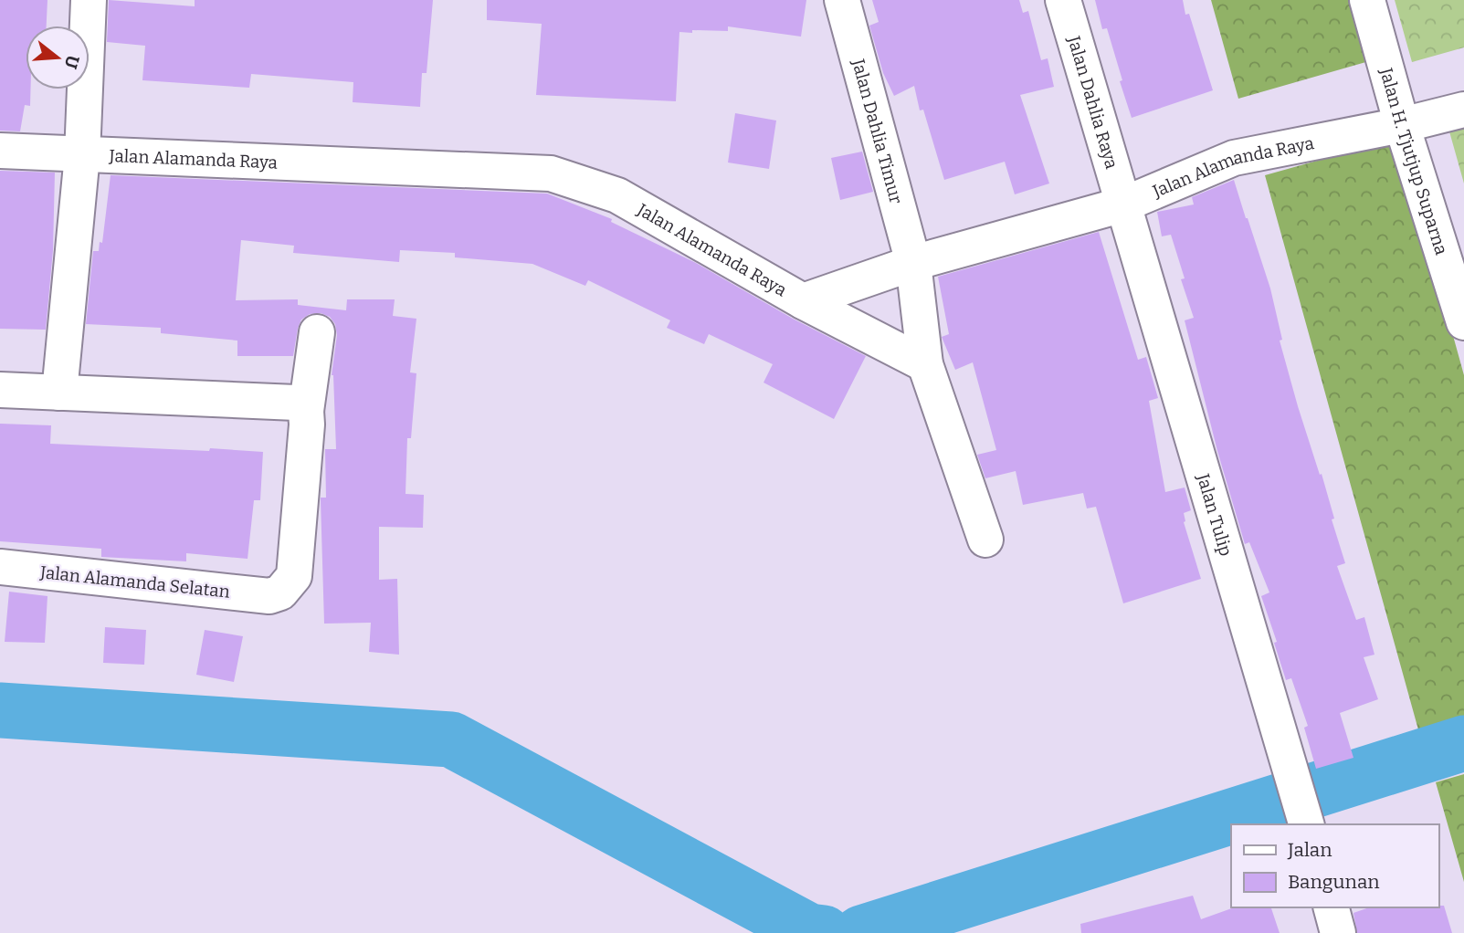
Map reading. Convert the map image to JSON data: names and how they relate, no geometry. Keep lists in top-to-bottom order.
{
  "streets": {
    "street": [
      "Jalan Dahlia Raya",
      "Jalan Dahlia Timur",
      "Jalan Alamanda Raya",
      "Jalan H. Tjutjup Suparna",
      "Jalan Tulip",
      "Jalan Alamanda Selatan"
    ]
  },
  "crossings": [
    ["Jalan Dahlia Raya", "Jalan Alamanda Raya"],
    ["Jalan Dahlia Raya", "Jalan Tulip"],
    ["Jalan Dahlia Timur", "Jalan Alamanda Raya"],
    ["Jalan Alamanda Raya", "Jalan H. Tjutjup Suparna"],
    ["Jalan Alamanda Raya", "Jalan Tulip"]
  ],
  "legend": ["Jalan", "Bangunan"],
  "north": "right"
}
